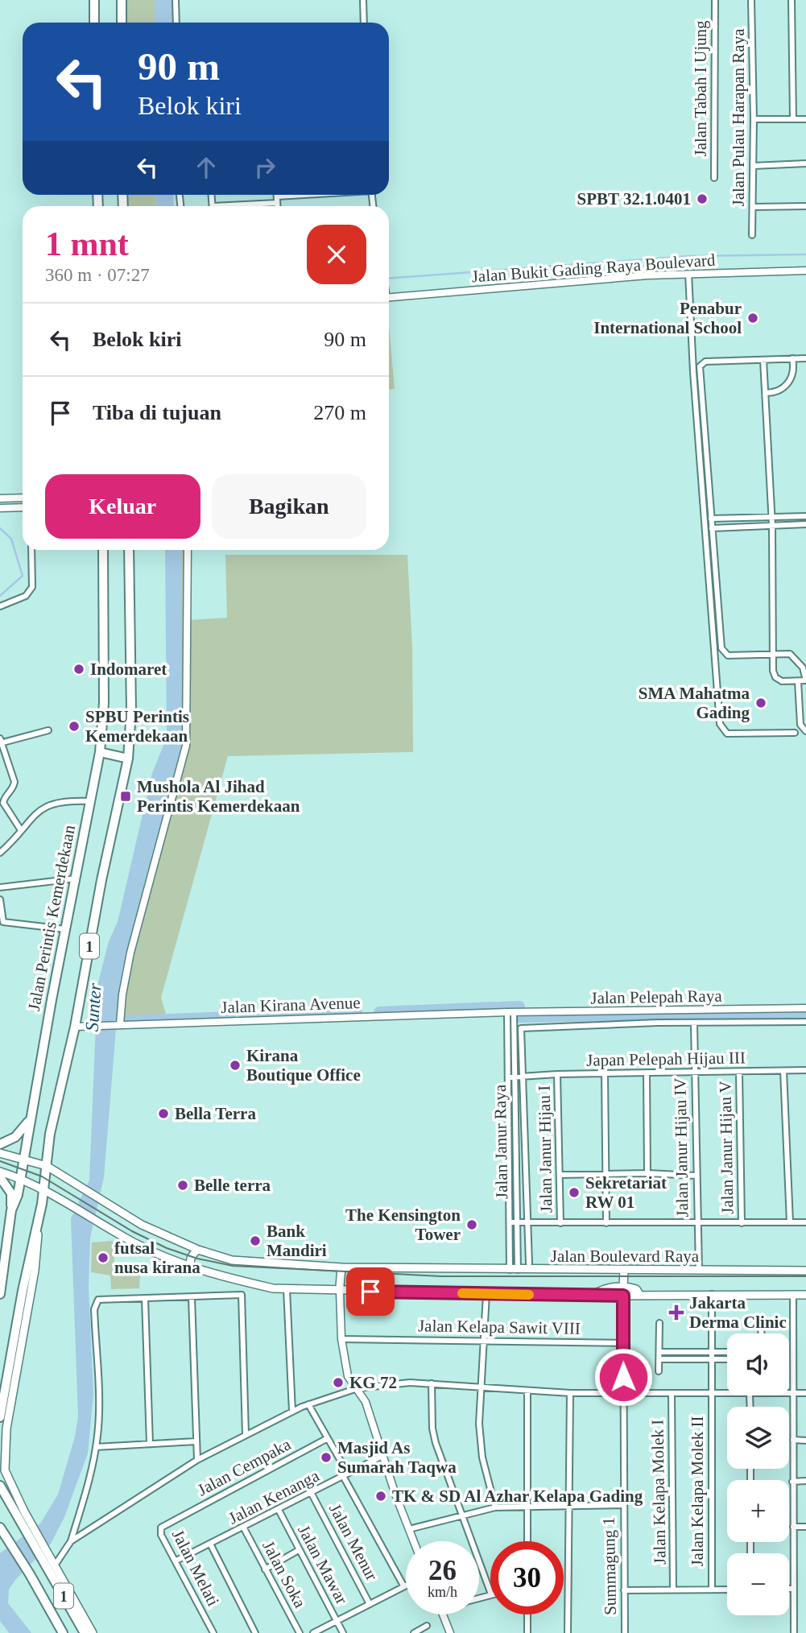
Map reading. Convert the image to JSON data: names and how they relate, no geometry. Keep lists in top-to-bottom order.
{
  "streets": {
    "highway": ["Jalan Perintis Kemerdekaan", "1"],
    "main road": ["Jalan Boulevard Raya"],
    "street": [
      "Jalan Tabah I Ujung",
      "Jalan Pulau Harapan Raya",
      "Jalan Bukit Gading Raya Boulevard",
      "Jalan Pelepah Raya",
      "Jalan Kirana Avenue",
      "Japan Pelepah Hijau III",
      "Jalan Janur Raya",
      "Jalan Janur Hijau IV",
      "Jalan Janur Hijau V",
      "Jalan Janur Hijau I",
      "Jalan Kelapa Sawit VIII",
      "Jalan Cempaka",
      "Jalan Kelapa Molek II",
      "Jalan Kelapa Molek I",
      "Jalan Kenanga",
      "Jalan Menur",
      "Jalan Mawar",
      "Summagung 1",
      "Jalan Melati",
      "Jalan Soka"
    ]
  },
  "crossings": [
    ["Jalan Perintis Kemerdekaan", "Jalan Boulevard Raya"],
    ["1", "Jalan Kirana Avenue"],
    ["1", "Jalan Boulevard Raya"],
    ["Jalan Pelepah Raya", "Jalan Kirana Avenue"],
    ["Jalan Pelepah Raya", "Japan Pelepah Hijau III"],
    ["Jalan Pelepah Raya", "Jalan Janur Raya"],
    ["Jalan Pelepah Raya", "Jalan Janur Hijau IV"],
    ["Jalan Kirana Avenue", "Jalan Janur Raya"],
    ["Japan Pelepah Hijau III", "Jalan Janur Raya"],
    ["Japan Pelepah Hijau III", "Jalan Janur Hijau IV"],
    ["Japan Pelepah Hijau III", "Jalan Janur Hijau V"],
    ["Japan Pelepah Hijau III", "Jalan Janur Hijau I"],
    ["Jalan Janur Raya", "Jalan Boulevard Raya"],
    ["Jalan Janur Hijau IV", "Jalan Boulevard Raya"],
    ["Jalan Kelapa Sawit VIII", "Summagung 1"],
    ["Jalan Cempaka", "Jalan Melati"],
    ["Jalan Kenanga", "Jalan Menur"],
    ["Jalan Kenanga", "Jalan Mawar"],
    ["Jalan Kenanga", "Jalan Melati"],
    ["Jalan Kenanga", "Jalan Soka"]
  ],
  "water": ["Sunter"],
  "places": {
    "other": [
      "SPBT 32.1.0401",
      "Penabur International School",
      "Indomaret",
      "SMA Mahatma Gading",
      "SPBU Perintis Kemerdekaan",
      "Kirana Boutique Office",
      "Bella Terra",
      "Belle terra",
      "Sekretariat RW 01",
      "The Kensington Tower",
      "Bank Mandiri",
      "futsal nusa kirana",
      "KG 72",
      "Masjid As Sumarah Taqwa",
      "TK & SD Al Azhar Kelapa Gading"
    ],
    "transit": ["Mushola Al Jihad Perintis Kemerdekaan"],
    "health": ["Jakarta Derma Clinic"]
  },
  "page": {
    "turn": ["90 m", "Belok kiri"],
    "heading": ["1 mnt", "360 m · 07:27"],
    "list": [
      {
        "name": "Belok kiri",
        "value": "90 m"
      },
      {
        "name": "Tiba di tujuan",
        "value": "270 m"
      }
    ],
    "buttons": ["Keluar", "Bagikan"],
    "map_buttons": ["+", "−"],
    "speed": "26 km/h",
    "limit": "30"
  }
}
